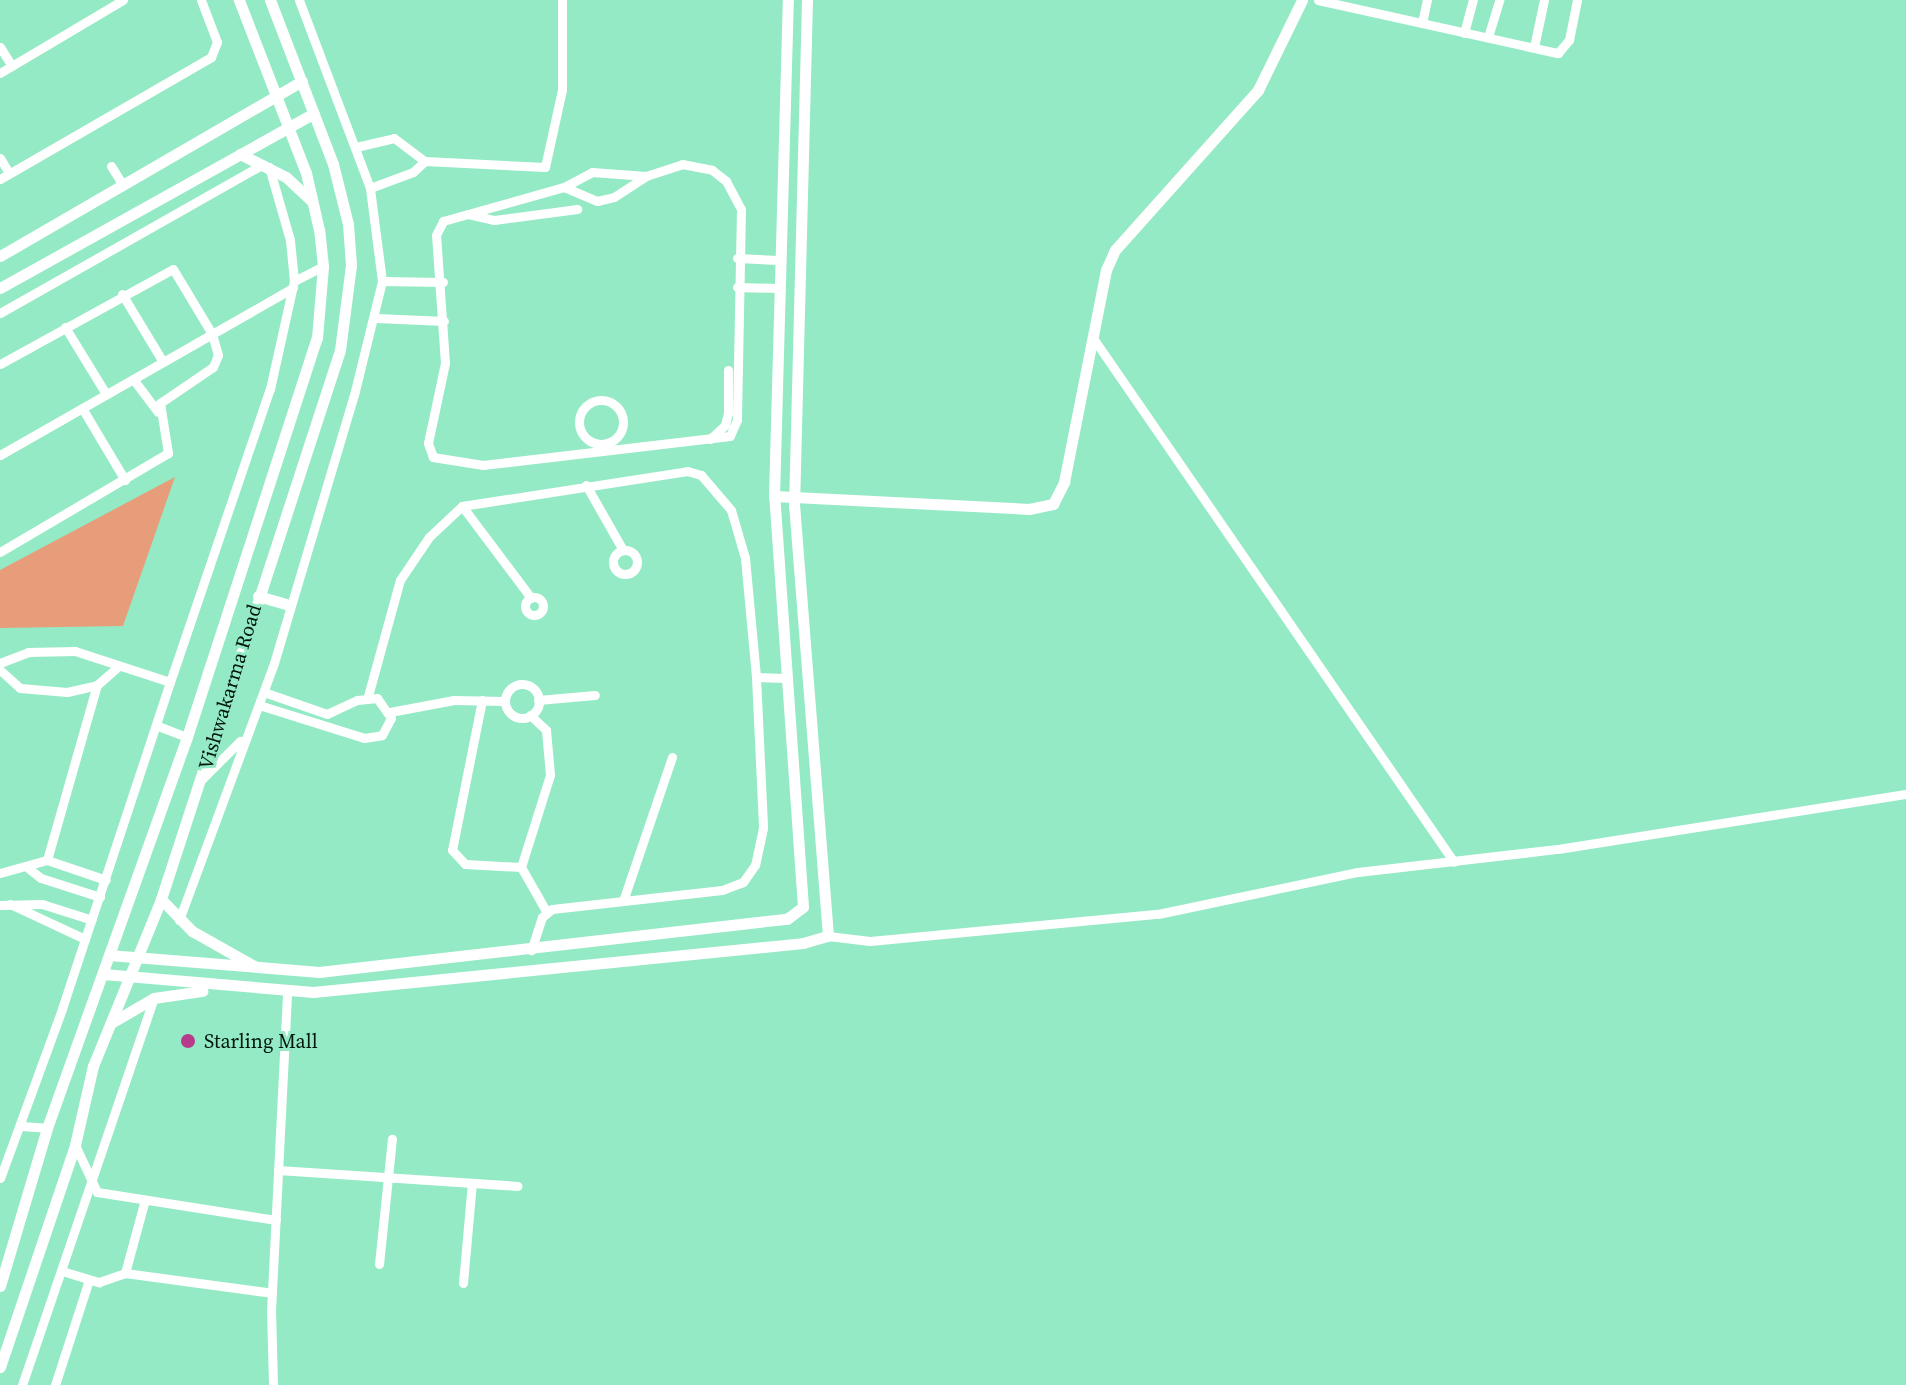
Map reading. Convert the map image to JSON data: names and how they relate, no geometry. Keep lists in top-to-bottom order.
{
  "streets": {
    "street": ["Vishwakarma Road"]
  },
  "places": ["Starling Mall"]
}
